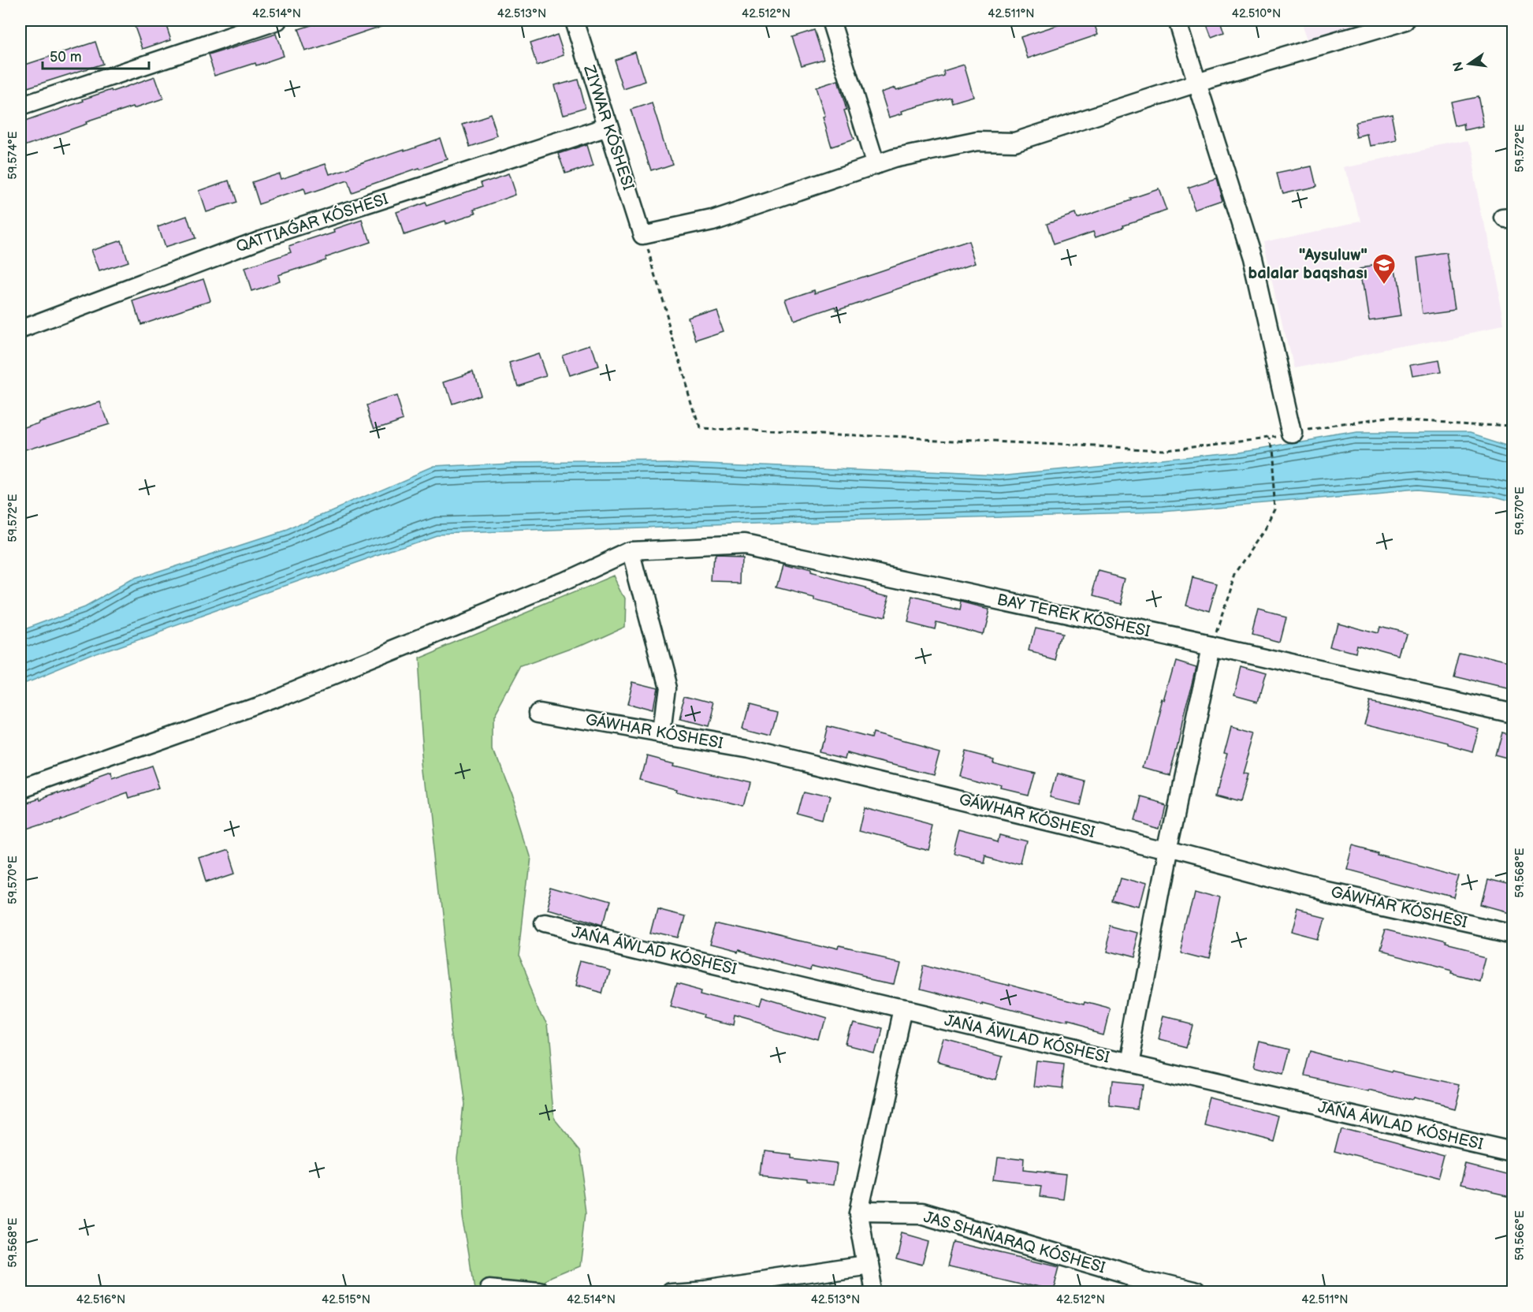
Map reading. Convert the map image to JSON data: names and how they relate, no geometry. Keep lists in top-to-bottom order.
{
  "streets": {
    "street": [
      "ZIYWAR KÓSHESI",
      "BAY TEREK KÓSHESI",
      "GÁWHAR KÓSHESI",
      "JAŃA ÁWLAD KÓSHESI",
      "JAS SHAŃARAQ KÓSHESI"
    ]
  },
  "places": {
    "school or university": ["\"Aysuluw\" balalar baqshası"]
  },
  "scale_bar": "50 m",
  "north": "left",
  "coordinates": [
    "42.514°N",
    "42.513°N",
    "42.512°N",
    "42.511°N",
    "42.510°N",
    "59.572°E",
    "59.574°E",
    "59.570°E",
    "59.568°E",
    "59.566°E",
    "42.516°N",
    "42.515°N"
  ]
}
